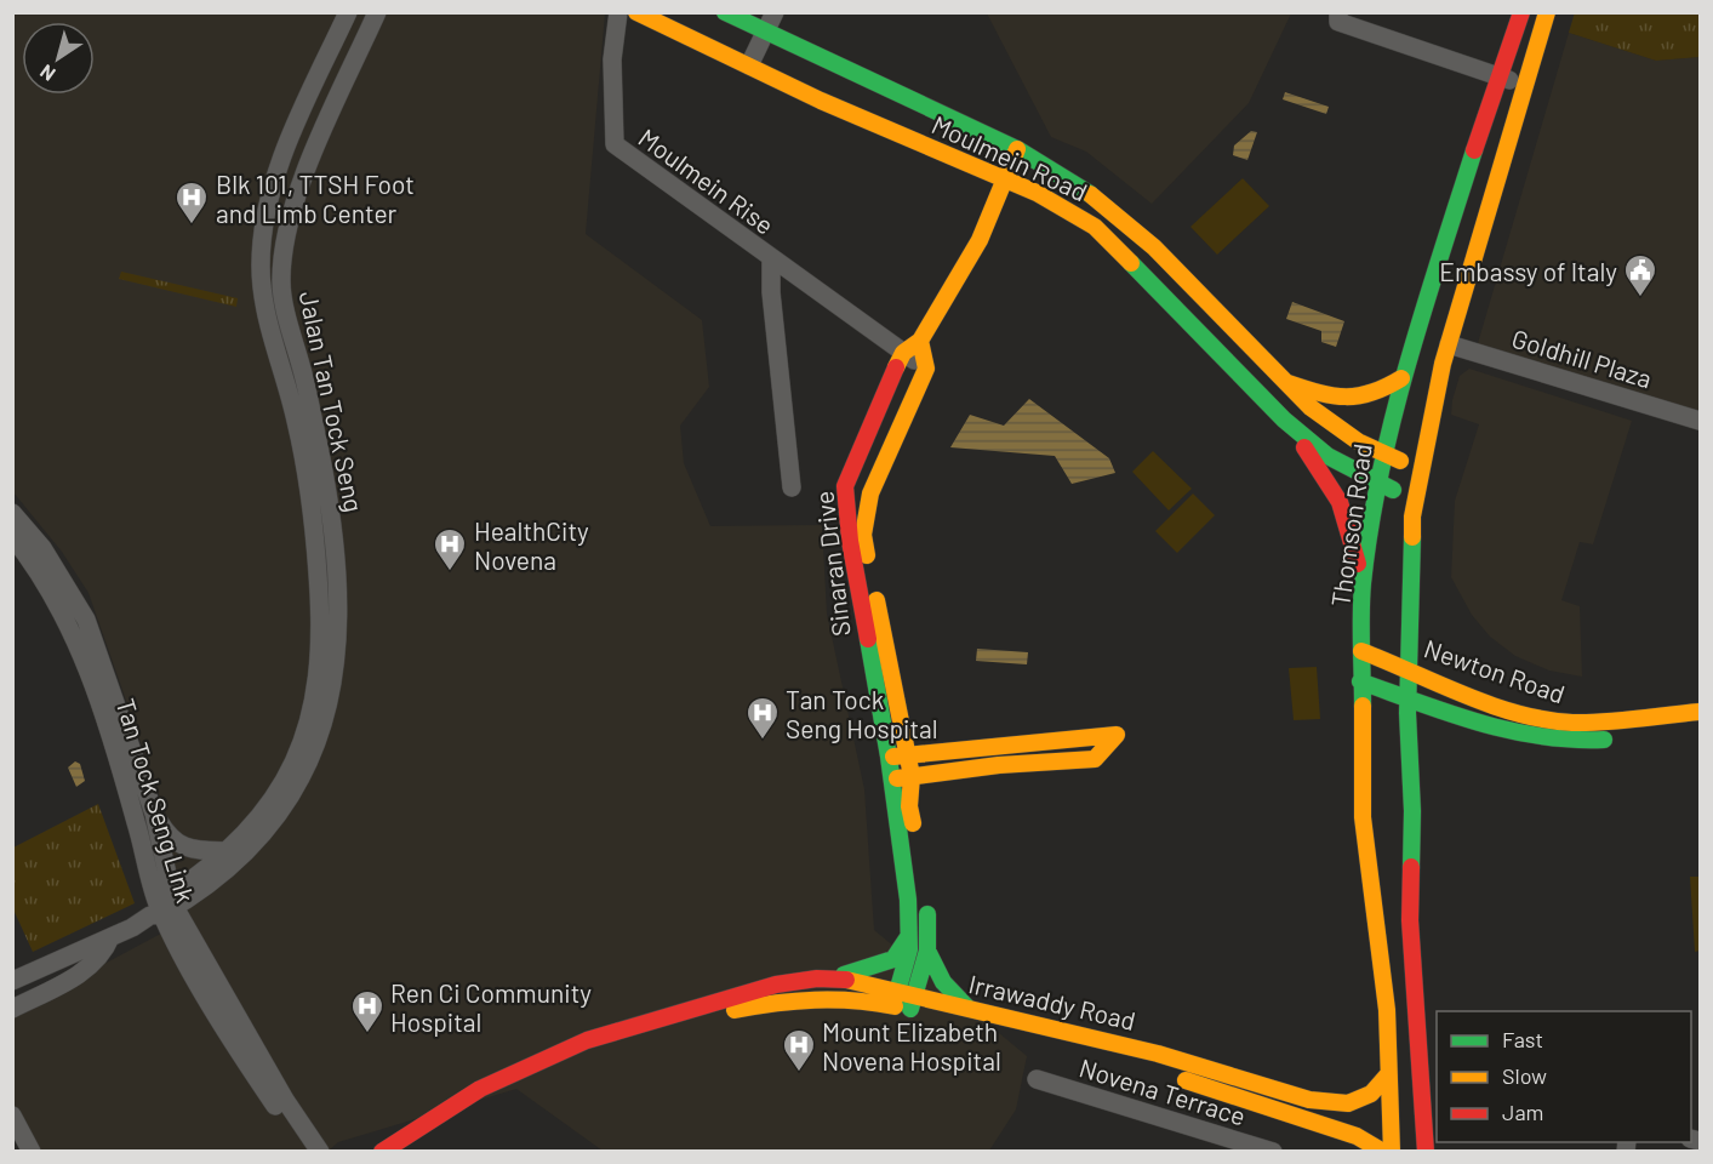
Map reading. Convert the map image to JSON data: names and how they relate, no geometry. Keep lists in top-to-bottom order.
{
  "streets": {
    "main road": [
      "Moulmein Road",
      "Thomson Road",
      "Sinaran Drive",
      "Newton Road",
      "Irrawaddy Road"
    ],
    "street": [
      "Moulmein Rise",
      "Goldhill Plaza",
      "Jalan Tan Tock Seng",
      "Tan Tock Seng Link",
      "Novena Terrace"
    ]
  },
  "crossings": [
    ["Moulmein Road", "Thomson Road"],
    ["Moulmein Road", "Sinaran Drive"],
    ["Moulmein Rise", "Sinaran Drive"],
    ["Jalan Tan Tock Seng", "Tan Tock Seng Link"],
    ["Thomson Road", "Newton Road"],
    ["Thomson Road", "Irrawaddy Road"],
    ["Sinaran Drive", "Irrawaddy Road"]
  ],
  "places": {
    "hospital": [
      "Blk 101, TTSH Foot and Limb Center",
      "HealthCity Novena",
      "Tan Tock Seng Hospital",
      "Ren Ci Community Hospital",
      "Mount Elizabeth Novena Hospital"
    ],
    "public building": ["Embassy of Italy"]
  },
  "legend": ["Fast", "Slow", "Jam"],
  "north": "bottom left"
}
